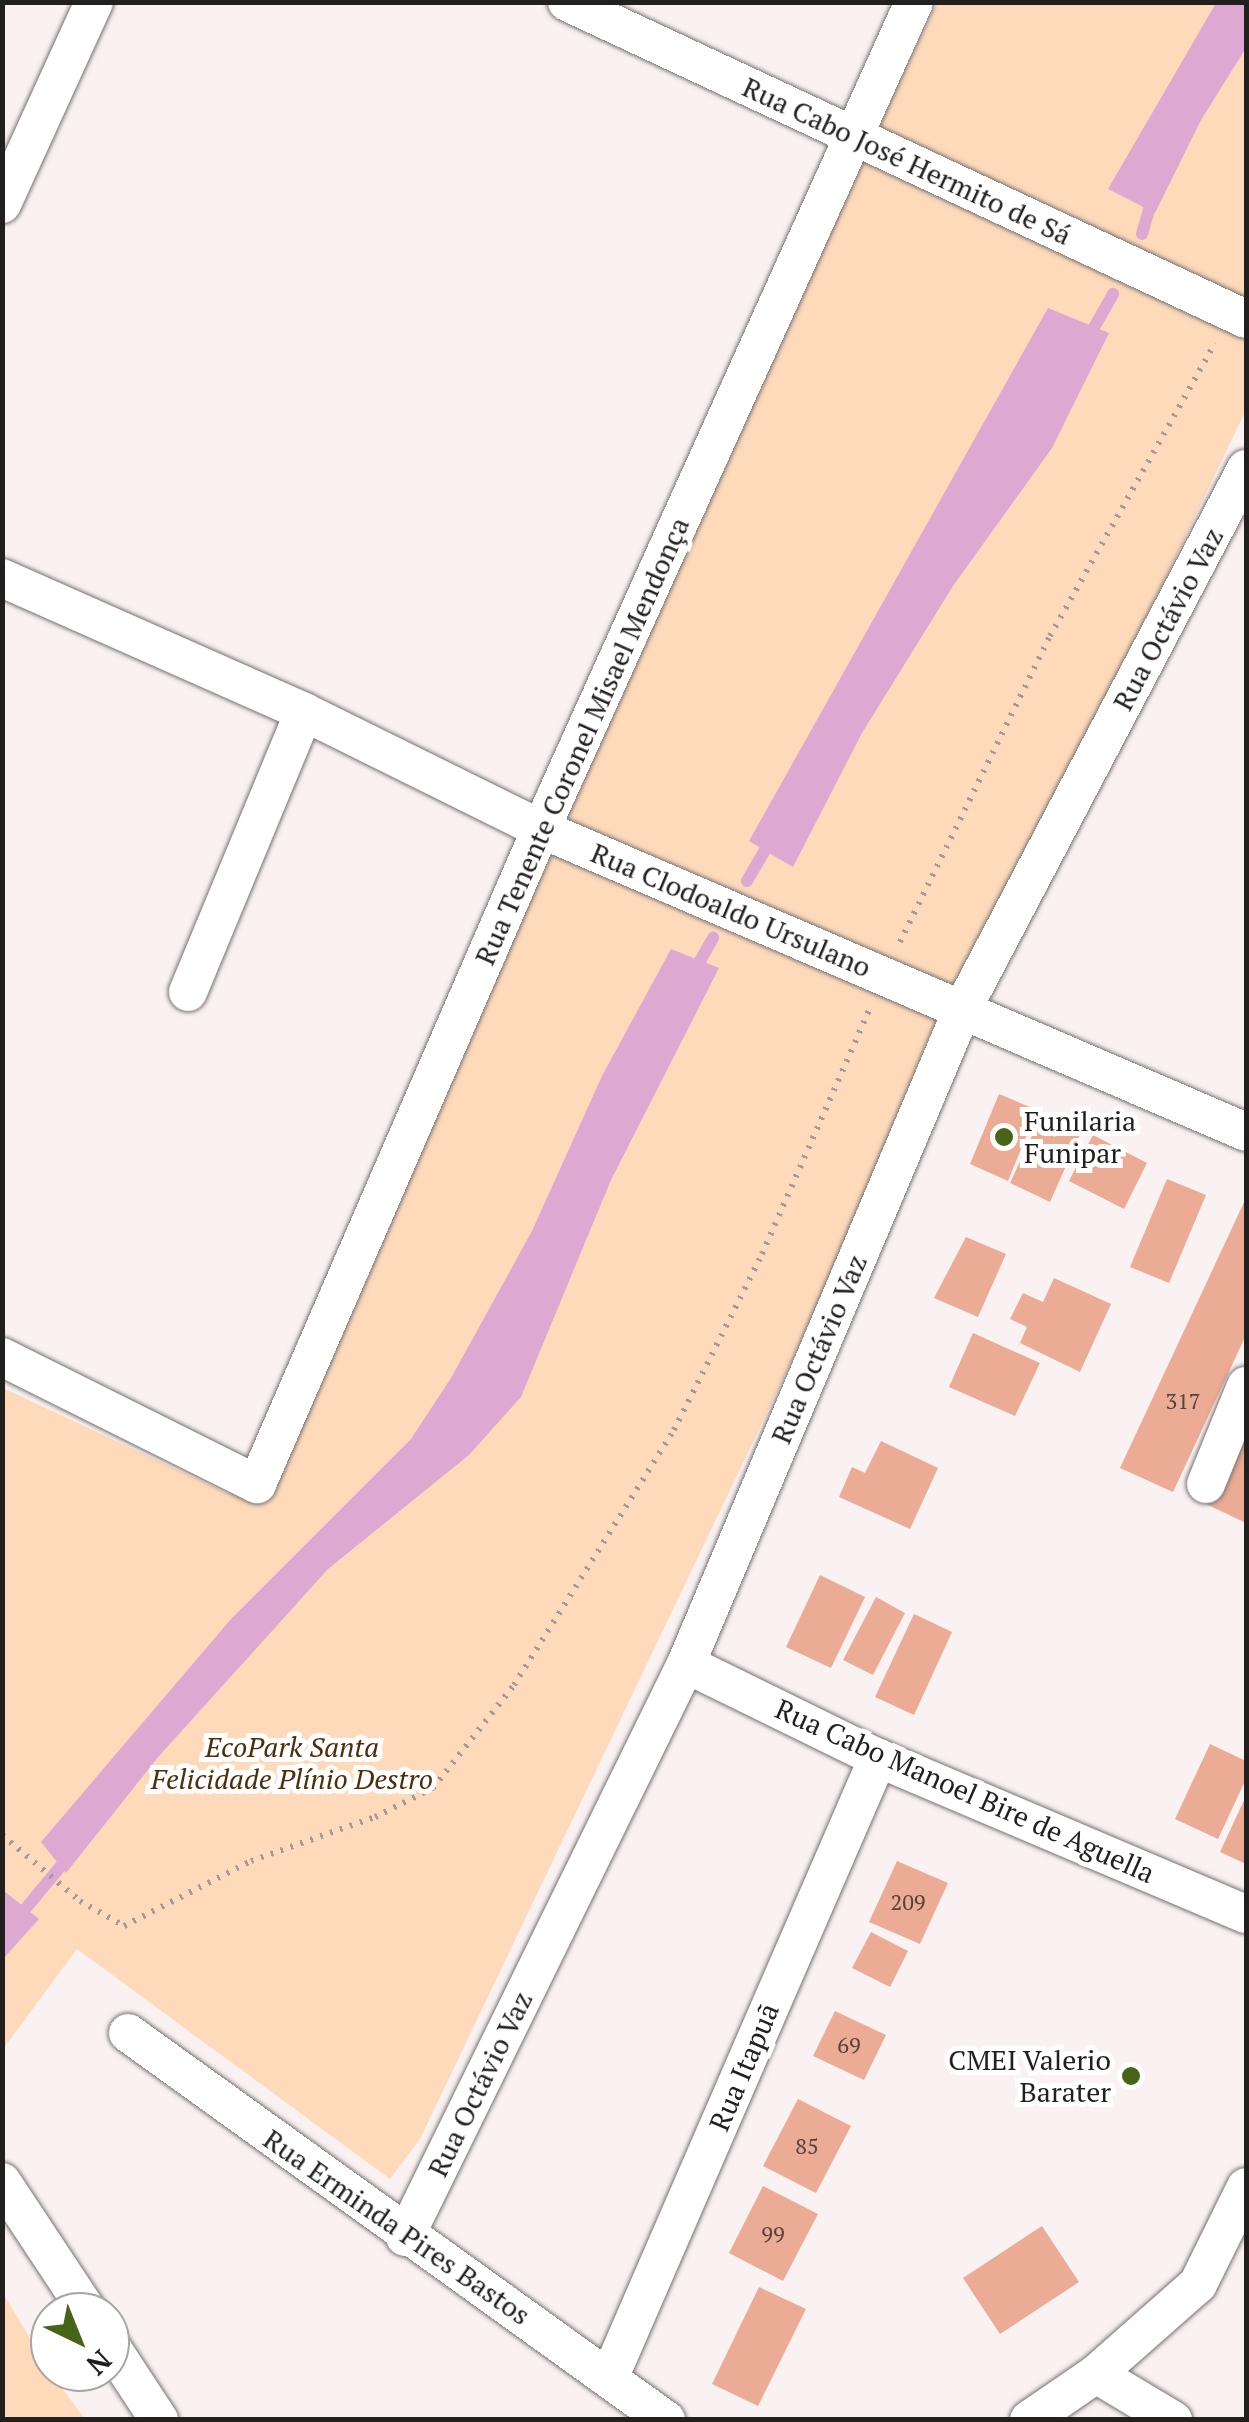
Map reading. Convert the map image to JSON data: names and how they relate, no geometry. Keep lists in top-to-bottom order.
{
  "streets": {
    "street": [
      "Rua Cabo José Hermito de Sá",
      "Rua Octávio Vaz",
      "Rua Tenente Coronel Misael Mendonça",
      "Rua Clodoaldo Ursulano",
      "Rua Cabo Manoel Bire de Aguella",
      "Rua Itapuã",
      "Rua Erminda Pires Bastos"
    ]
  },
  "crossings": [
    ["Rua Cabo José Hermito de Sá", "Rua Tenente Coronel Misael Mendonça"],
    ["Rua Octávio Vaz", "Rua Clodoaldo Ursulano"],
    ["Rua Octávio Vaz", "Rua Cabo Manoel Bire de Aguella"],
    ["Rua Octávio Vaz", "Rua Erminda Pires Bastos"],
    ["Rua Tenente Coronel Misael Mendonça", "Rua Clodoaldo Ursulano"],
    ["Rua Cabo Manoel Bire de Aguella", "Rua Itapuã"],
    ["Rua Itapuã", "Rua Erminda Pires Bastos"]
  ],
  "parks": ["EcoPark Santa Felicidade Plínio Destro"],
  "places": ["Funilaria Funipar", "CMEI Valerio Barater"],
  "house_numbers": [
    "317",
    "209",
    "69",
    "85",
    "99"
  ],
  "north": "bottom right"
}
